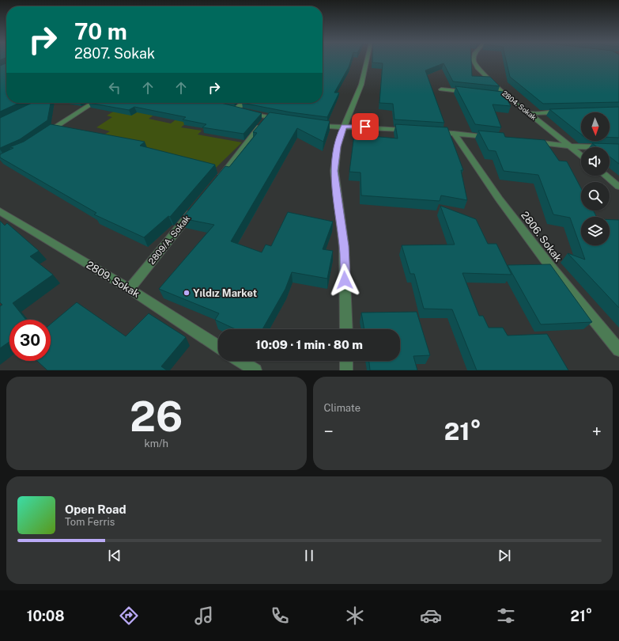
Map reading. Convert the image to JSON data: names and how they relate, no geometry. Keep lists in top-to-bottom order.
{
  "streets": {
    "street": [
      "2804. Sokak",
      "2806. Sokak",
      "2809/A. Sokak",
      "2809. Sokak"
    ]
  },
  "crossings": [
    ["2809/A. Sokak", "2809. Sokak"]
  ],
  "places": ["Yıldız Market"],
  "north": "bottom",
  "page": {
    "turn": ["70 m", "2807. Sokak"],
    "limit": "30",
    "trip": "10:09 · 1 min · 80 m",
    "tile": [
      ["26", "km/h"],
      "Climate"
    ],
    "heat": ["−", "21°", "+"],
    "song": ["Open Road", "Tom Ferris"],
    "tabs": ["10:08", "21°"]
  }
}
